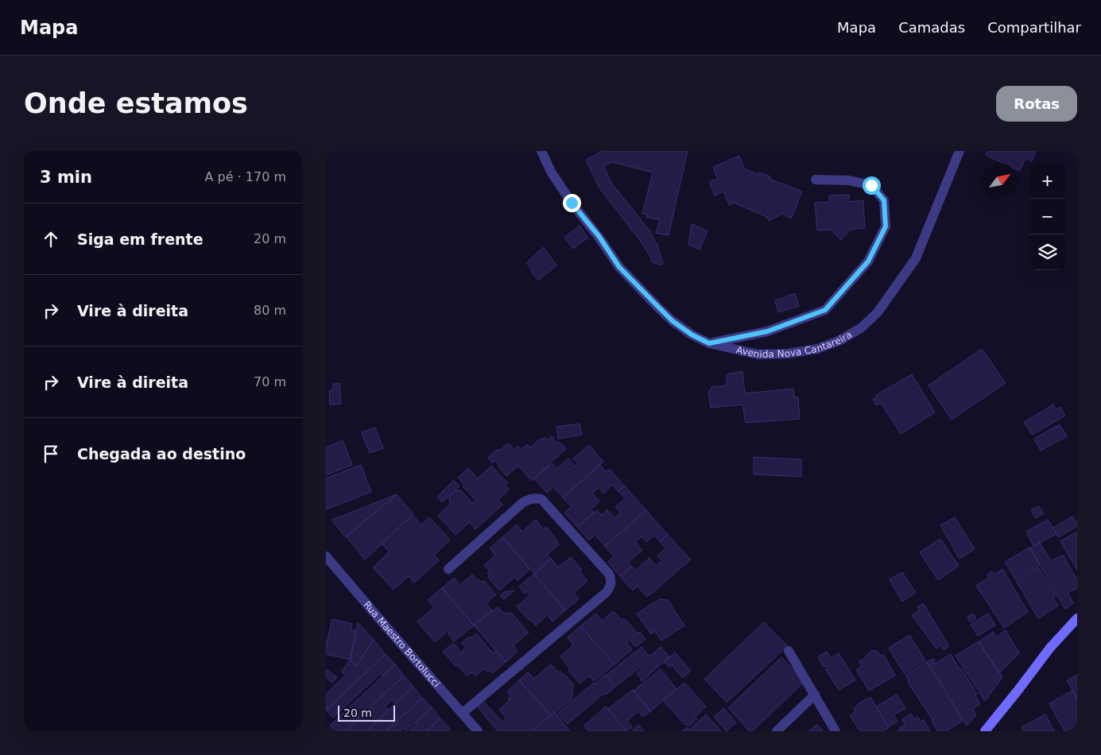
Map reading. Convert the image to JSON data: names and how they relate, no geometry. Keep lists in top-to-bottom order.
{
  "streets": {
    "street": ["Avenida Nova Cantareira", "Rua Maestro Bortolucci"]
  },
  "scale_bar": "20 m",
  "north": "top right",
  "page": {
    "header": "Mapa",
    "nav": ["Mapa", "Camadas", "Compartilhar"],
    "buttons": "Rotas",
    "title": "Onde estamos",
    "heading": ["3 min", "A pé · 170 m"],
    "map_buttons": ["+", "−"],
    "list": [
      ["Siga em frente", "20 m"],
      ["Vire à direita", "80 m"],
      ["Vire à direita", "70 m"],
      "Chegada ao destino"
    ],
    "scale": "20 m"
  }
}
